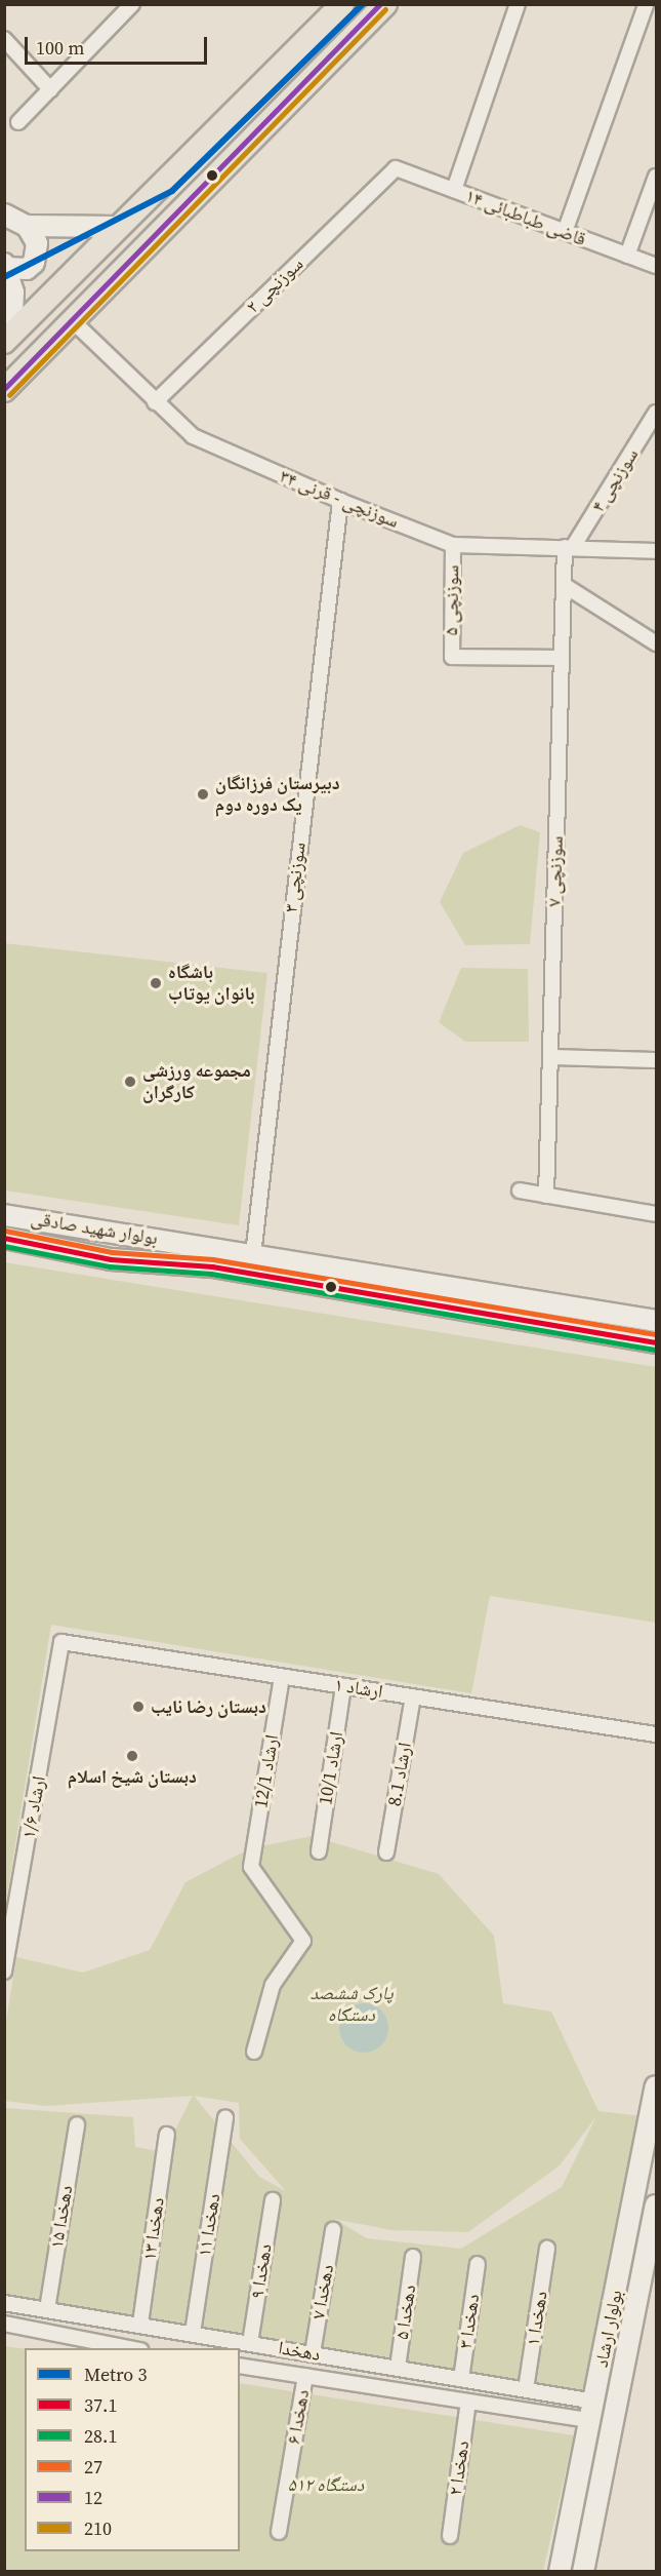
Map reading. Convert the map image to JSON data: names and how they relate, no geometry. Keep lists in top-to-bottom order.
{
  "streets": {
    "main road": ["بولوار شهید صادقی", "بولوار ارشاد"],
    "street": [
      "قاضی طباطبائی ۱۴",
      "سوزنچی ۲",
      "سوزنچی ۴",
      "سوزنچی - قرنی ۳۴",
      "سوزنچی ۵",
      "سوزنچی ۷",
      "سوزنچی ۳",
      "ارشاد ۱",
      "ارشاد 10/1",
      "ارشاد 12/1",
      "ارشاد 8.1",
      "ارشاد ۱/۶",
      "دهخدا ۱۵",
      "دهخدا ۱۱",
      "دهخدا ۱۳",
      "دهخدا ۹",
      "دهخدا ۷",
      "دهخدا ۵",
      "دهخدا ۱",
      "دهخدا ۳",
      "دهخدا",
      "دهخدا ۶",
      "دهخدا ۲"
    ]
  },
  "crossings": [
    ["قاضی طباطبائی ۱۴", "سوزنچی ۲"],
    ["سوزنچی ۲", "سوزنچی - قرنی ۳۴"],
    ["سوزنچی ۴", "سوزنچی - قرنی ۳۴"],
    ["سوزنچی ۴", "سوزنچی ۷"],
    ["سوزنچی - قرنی ۳۴", "سوزنچی ۵"],
    ["سوزنچی - قرنی ۳۴", "سوزنچی ۷"],
    ["سوزنچی - قرنی ۳۴", "سوزنچی ۳"],
    ["سوزنچی ۵", "سوزنچی ۷"],
    ["سوزنچی ۳", "بولوار شهید صادقی"],
    ["ارشاد ۱", "ارشاد 10/1"],
    ["ارشاد ۱", "ارشاد 12/1"],
    ["ارشاد ۱", "ارشاد 8.1"],
    ["ارشاد ۱", "ارشاد ۱/۶"],
    ["دهخدا ۱۵", "دهخدا"],
    ["دهخدا ۱۱", "دهخدا"],
    ["دهخدا ۱۳", "دهخدا"],
    ["دهخدا ۹", "دهخدا"],
    ["دهخدا ۷", "دهخدا"],
    ["دهخدا ۵", "دهخدا"],
    ["دهخدا ۱", "دهخدا"],
    ["دهخدا ۳", "دهخدا"],
    ["بولوار ارشاد", "دهخدا"],
    ["دهخدا", "دهخدا ۶"],
    ["دهخدا", "دهخدا ۲"]
  ],
  "parks": ["پارک‌ ششصد دستگاه", "۵۱۲ دستگاه"],
  "places": [
    "دبیرستان فرزانگان یک دوره دوم",
    "باشگاه بانوان یوتاب",
    "مجموعه ورزشی کارگران",
    "دبستان رضا نایب",
    "دبستان شیخ اسلام"
  ],
  "lines": [
    "metro line 3",
    "transit line 12",
    "transit line 210",
    "transit line 27",
    "transit line 37.1",
    "transit line 28.1"
  ],
  "legend": [
    "Metro 3",
    "37.1",
    "28.1",
    "27",
    "12",
    "210"
  ],
  "scale_bar": "100 m"
}
